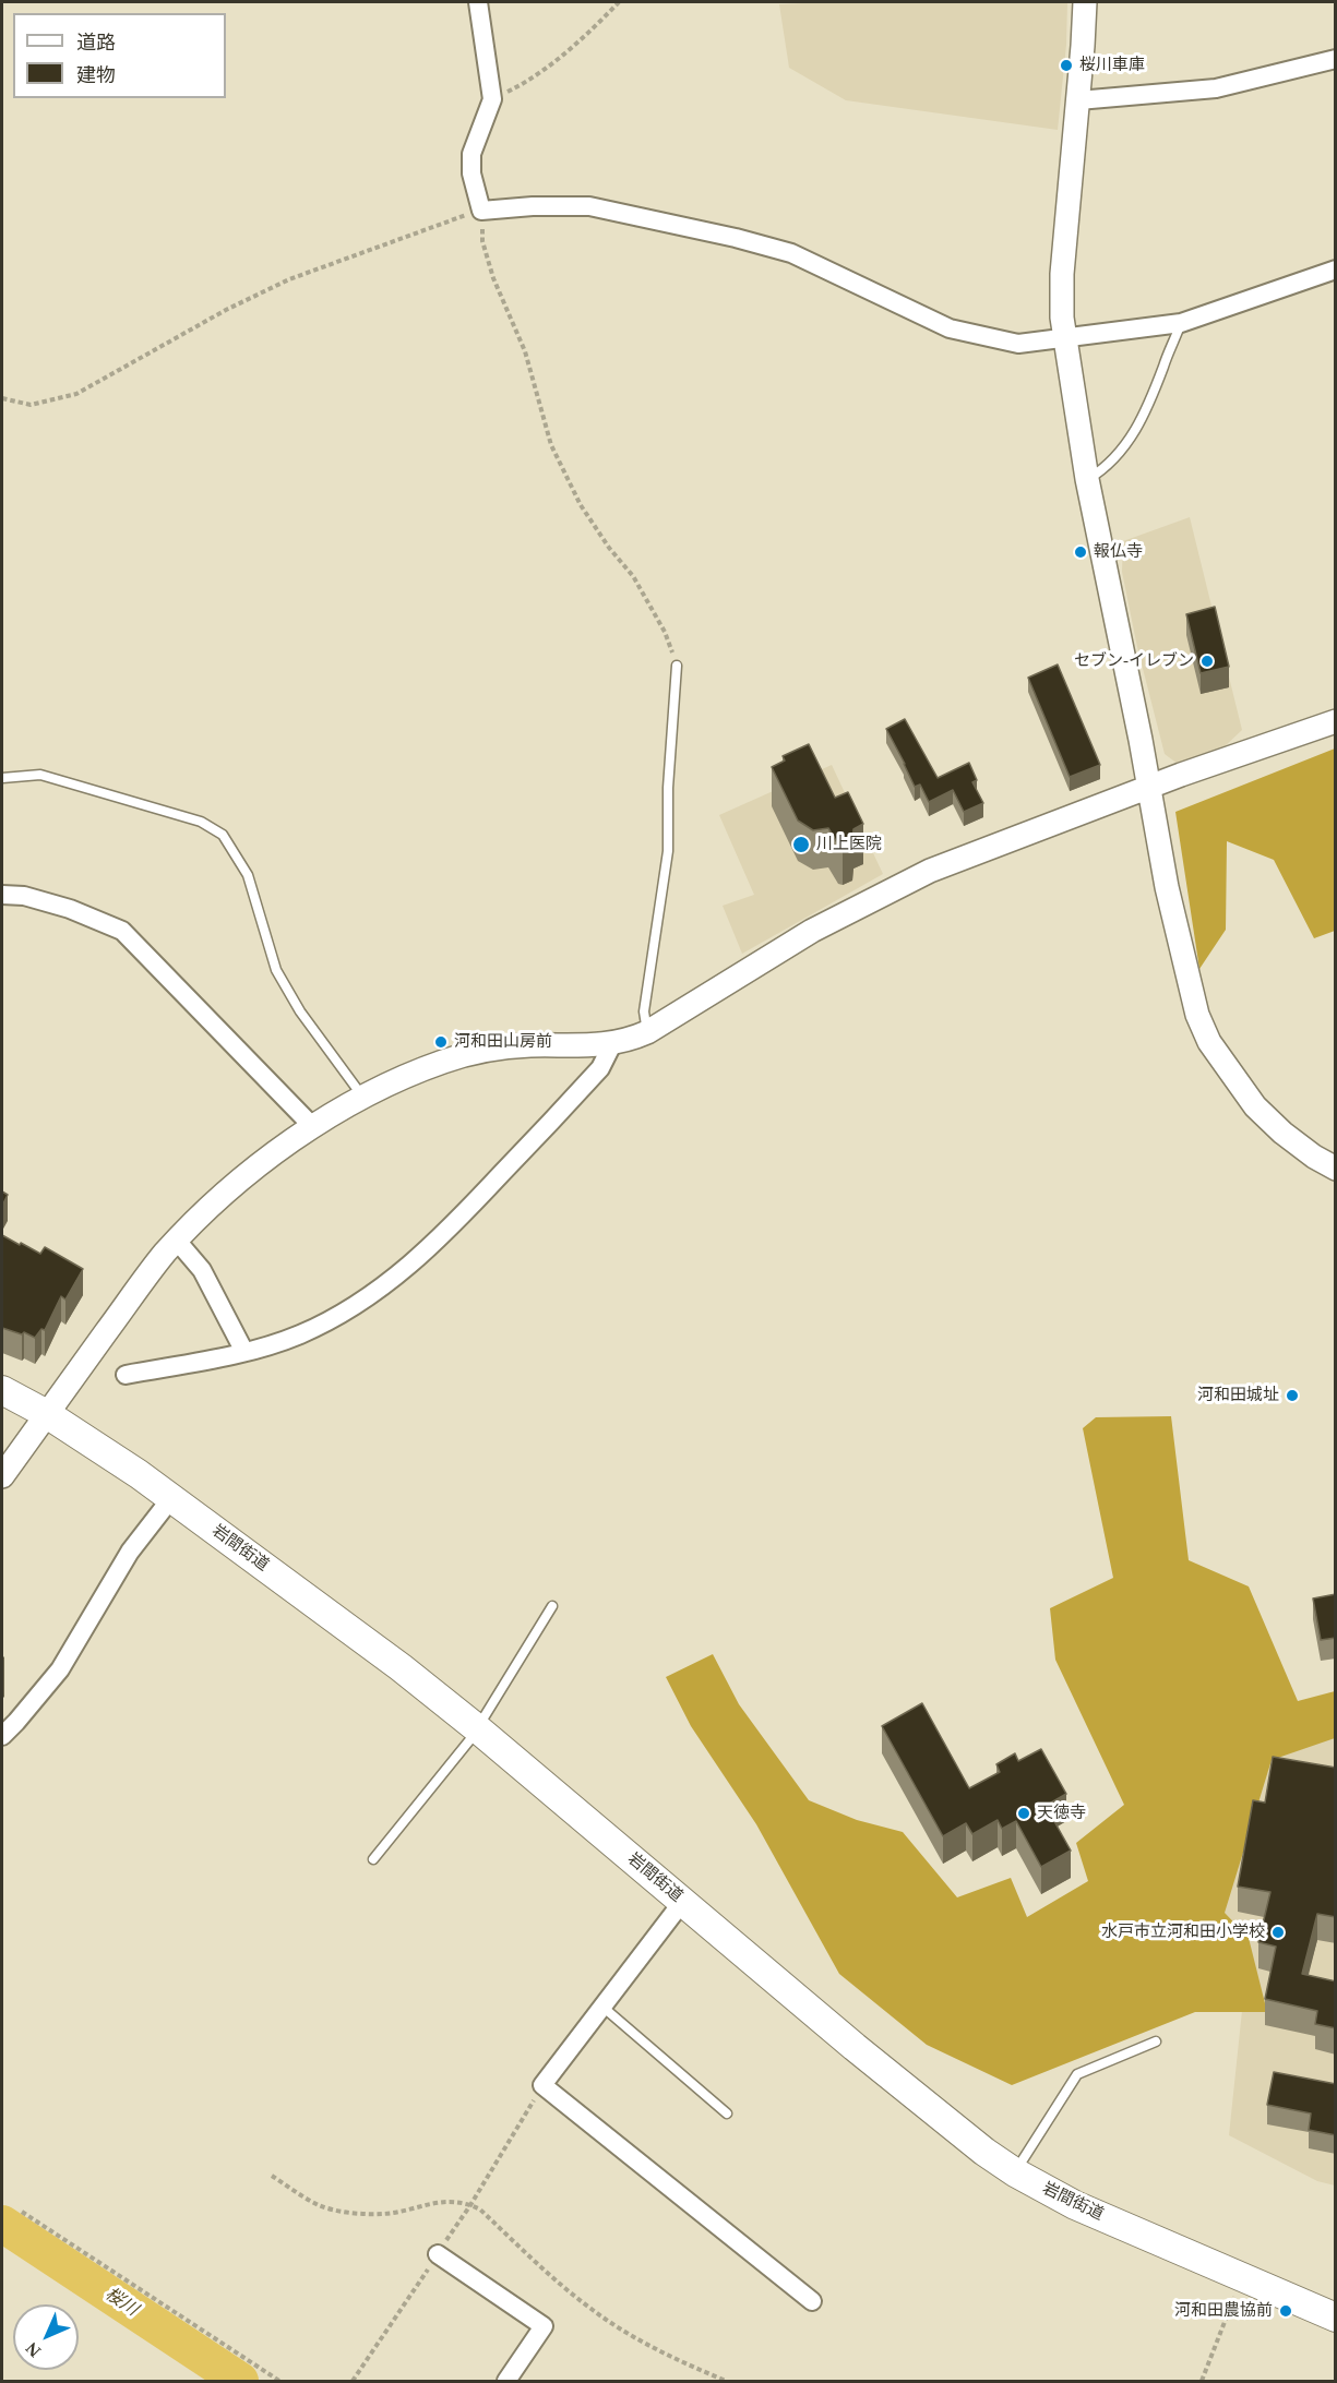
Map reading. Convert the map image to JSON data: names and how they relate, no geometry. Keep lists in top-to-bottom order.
{
  "streets": {
    "main road": ["岩間街道"]
  },
  "water": ["桜川"],
  "places": [
    "桜川車庫",
    "報仏寺",
    "セブン-イレブン",
    "川上医院",
    "河和田山房前",
    "河和田城址",
    "天徳寺",
    "水戸市立河和田小学校",
    "河和田農協前"
  ],
  "legend": ["道路", "建物"],
  "north": "bottom left"
}
